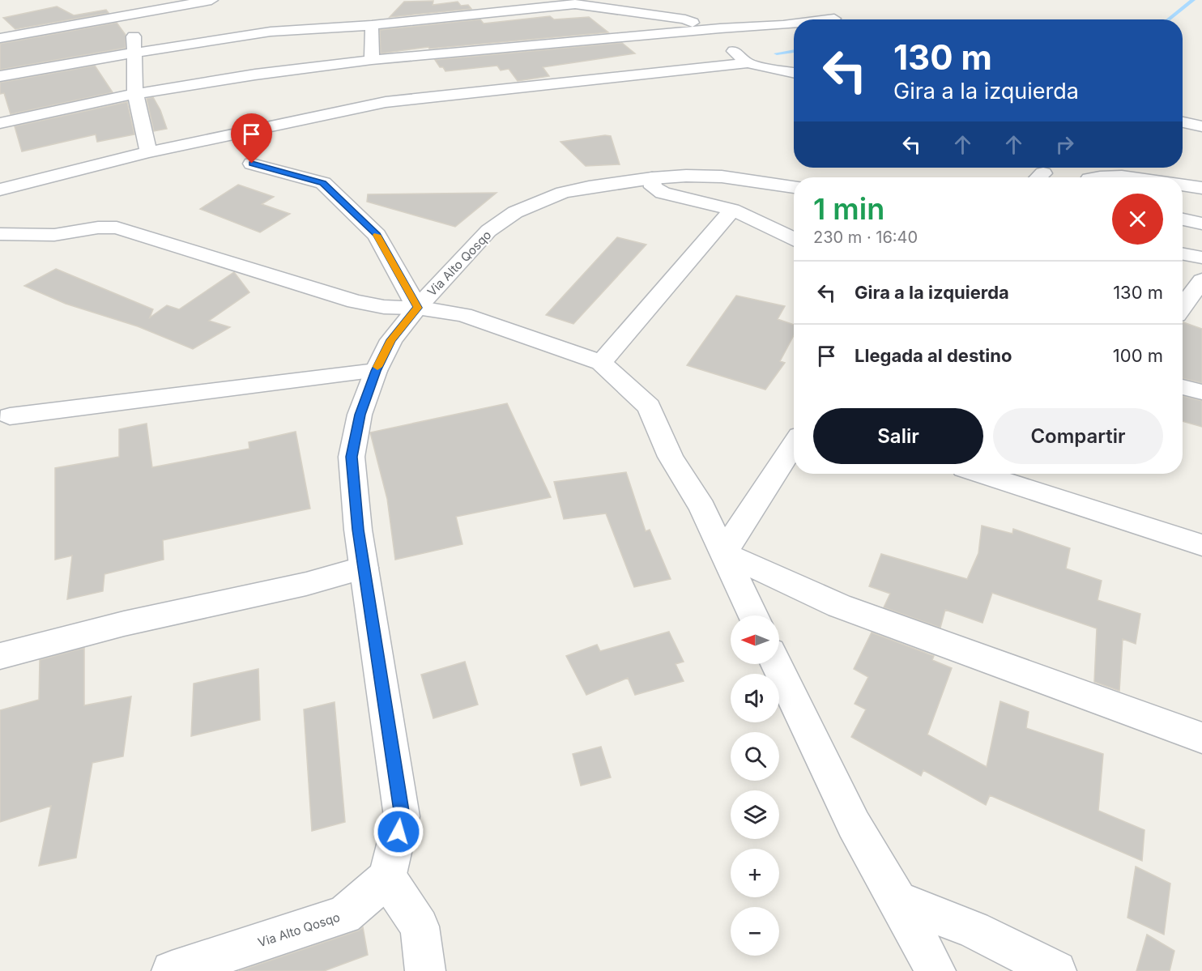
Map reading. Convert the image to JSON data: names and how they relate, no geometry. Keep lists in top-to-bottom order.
{
  "streets": {
    "street": ["Via Alto Qosqo"]
  },
  "north": "left",
  "page": {
    "turn": ["130 m", "Gira a la izquierda"],
    "heading": ["1 min", "230 m · 16:40"],
    "list": [
      {
        "name": "Gira a la izquierda",
        "value": "130 m"
      },
      {
        "name": "Llegada al destino",
        "value": "100 m"
      }
    ],
    "buttons": ["Salir", "Compartir"],
    "map_buttons": ["+", "−"]
  }
}
